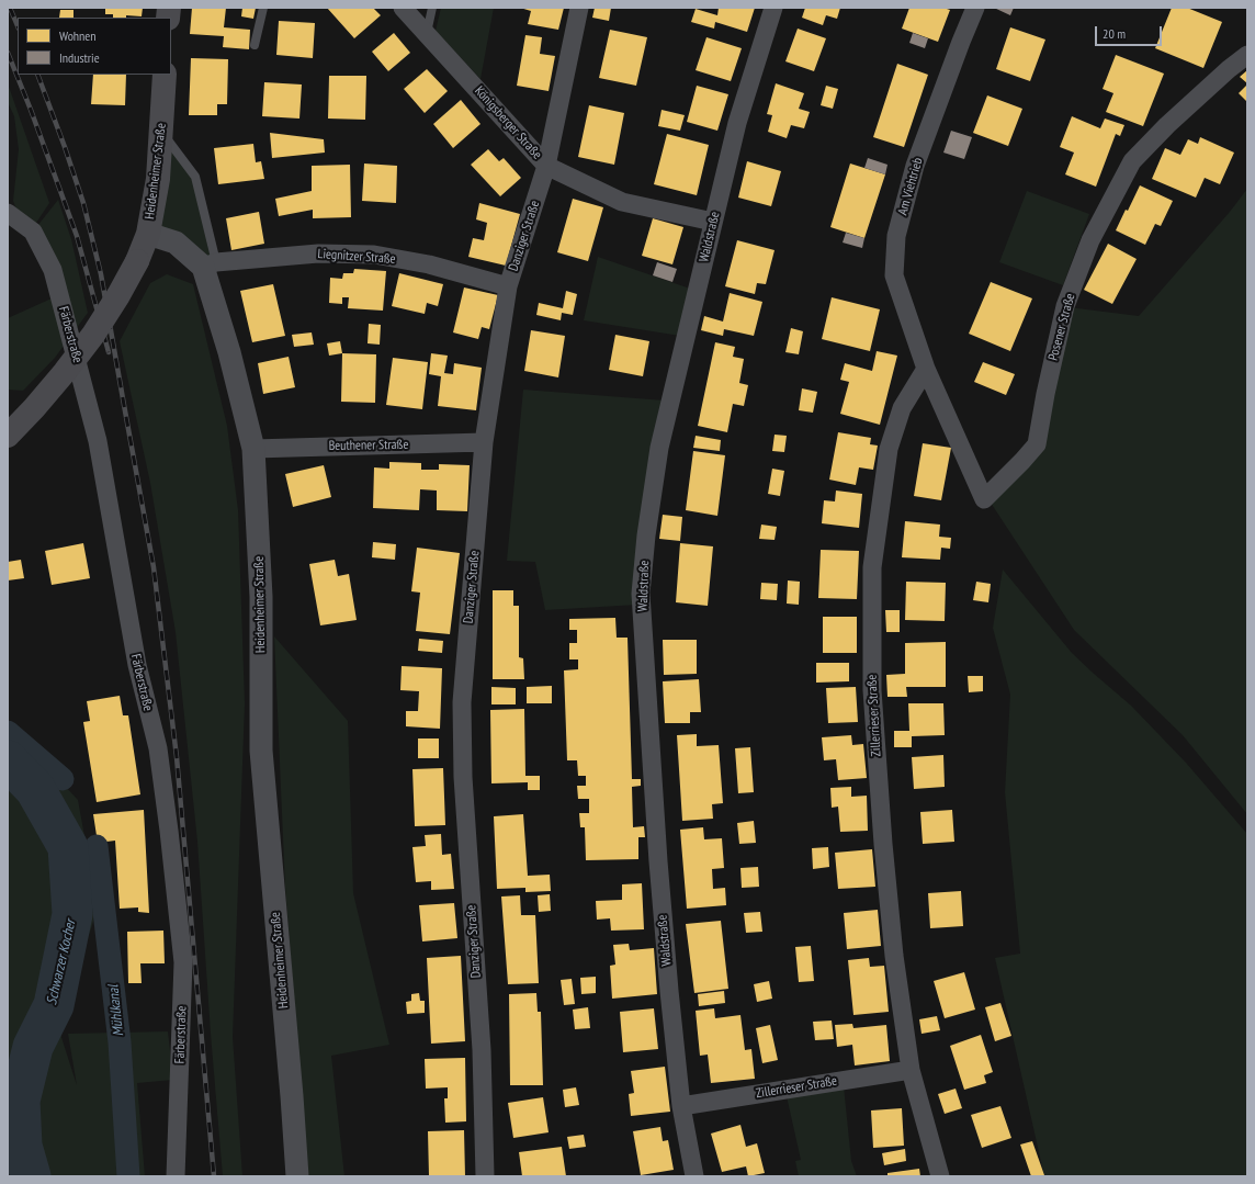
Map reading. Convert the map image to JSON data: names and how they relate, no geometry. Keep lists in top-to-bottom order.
{
  "streets": {
    "main road": ["Heidenheimer Straße"],
    "street": [
      "Königsberger Straße",
      "Am Viehtrieb",
      "Danziger Straße",
      "Waldstraße",
      "Liegnitzer Straße",
      "Posener Straße",
      "Färberstraße",
      "Beuthener Straße",
      "Zillerrieser Straße"
    ]
  },
  "crossings": [
    ["Königsberger Straße", "Danziger Straße"],
    ["Königsberger Straße", "Waldstraße"],
    ["Heidenheimer Straße", "Liegnitzer Straße"],
    ["Heidenheimer Straße", "Beuthener Straße"],
    ["Am Viehtrieb", "Posener Straße"],
    ["Am Viehtrieb", "Zillerrieser Straße"],
    ["Danziger Straße", "Liegnitzer Straße"],
    ["Danziger Straße", "Beuthener Straße"],
    ["Waldstraße", "Zillerrieser Straße"],
    ["Posener Straße", "Zillerrieser Straße"]
  ],
  "water": ["Schwarzer Kocher", "Mühlkanal"],
  "legend": ["Wohnen", "Industrie"],
  "scale_bar": "20 m"
}
